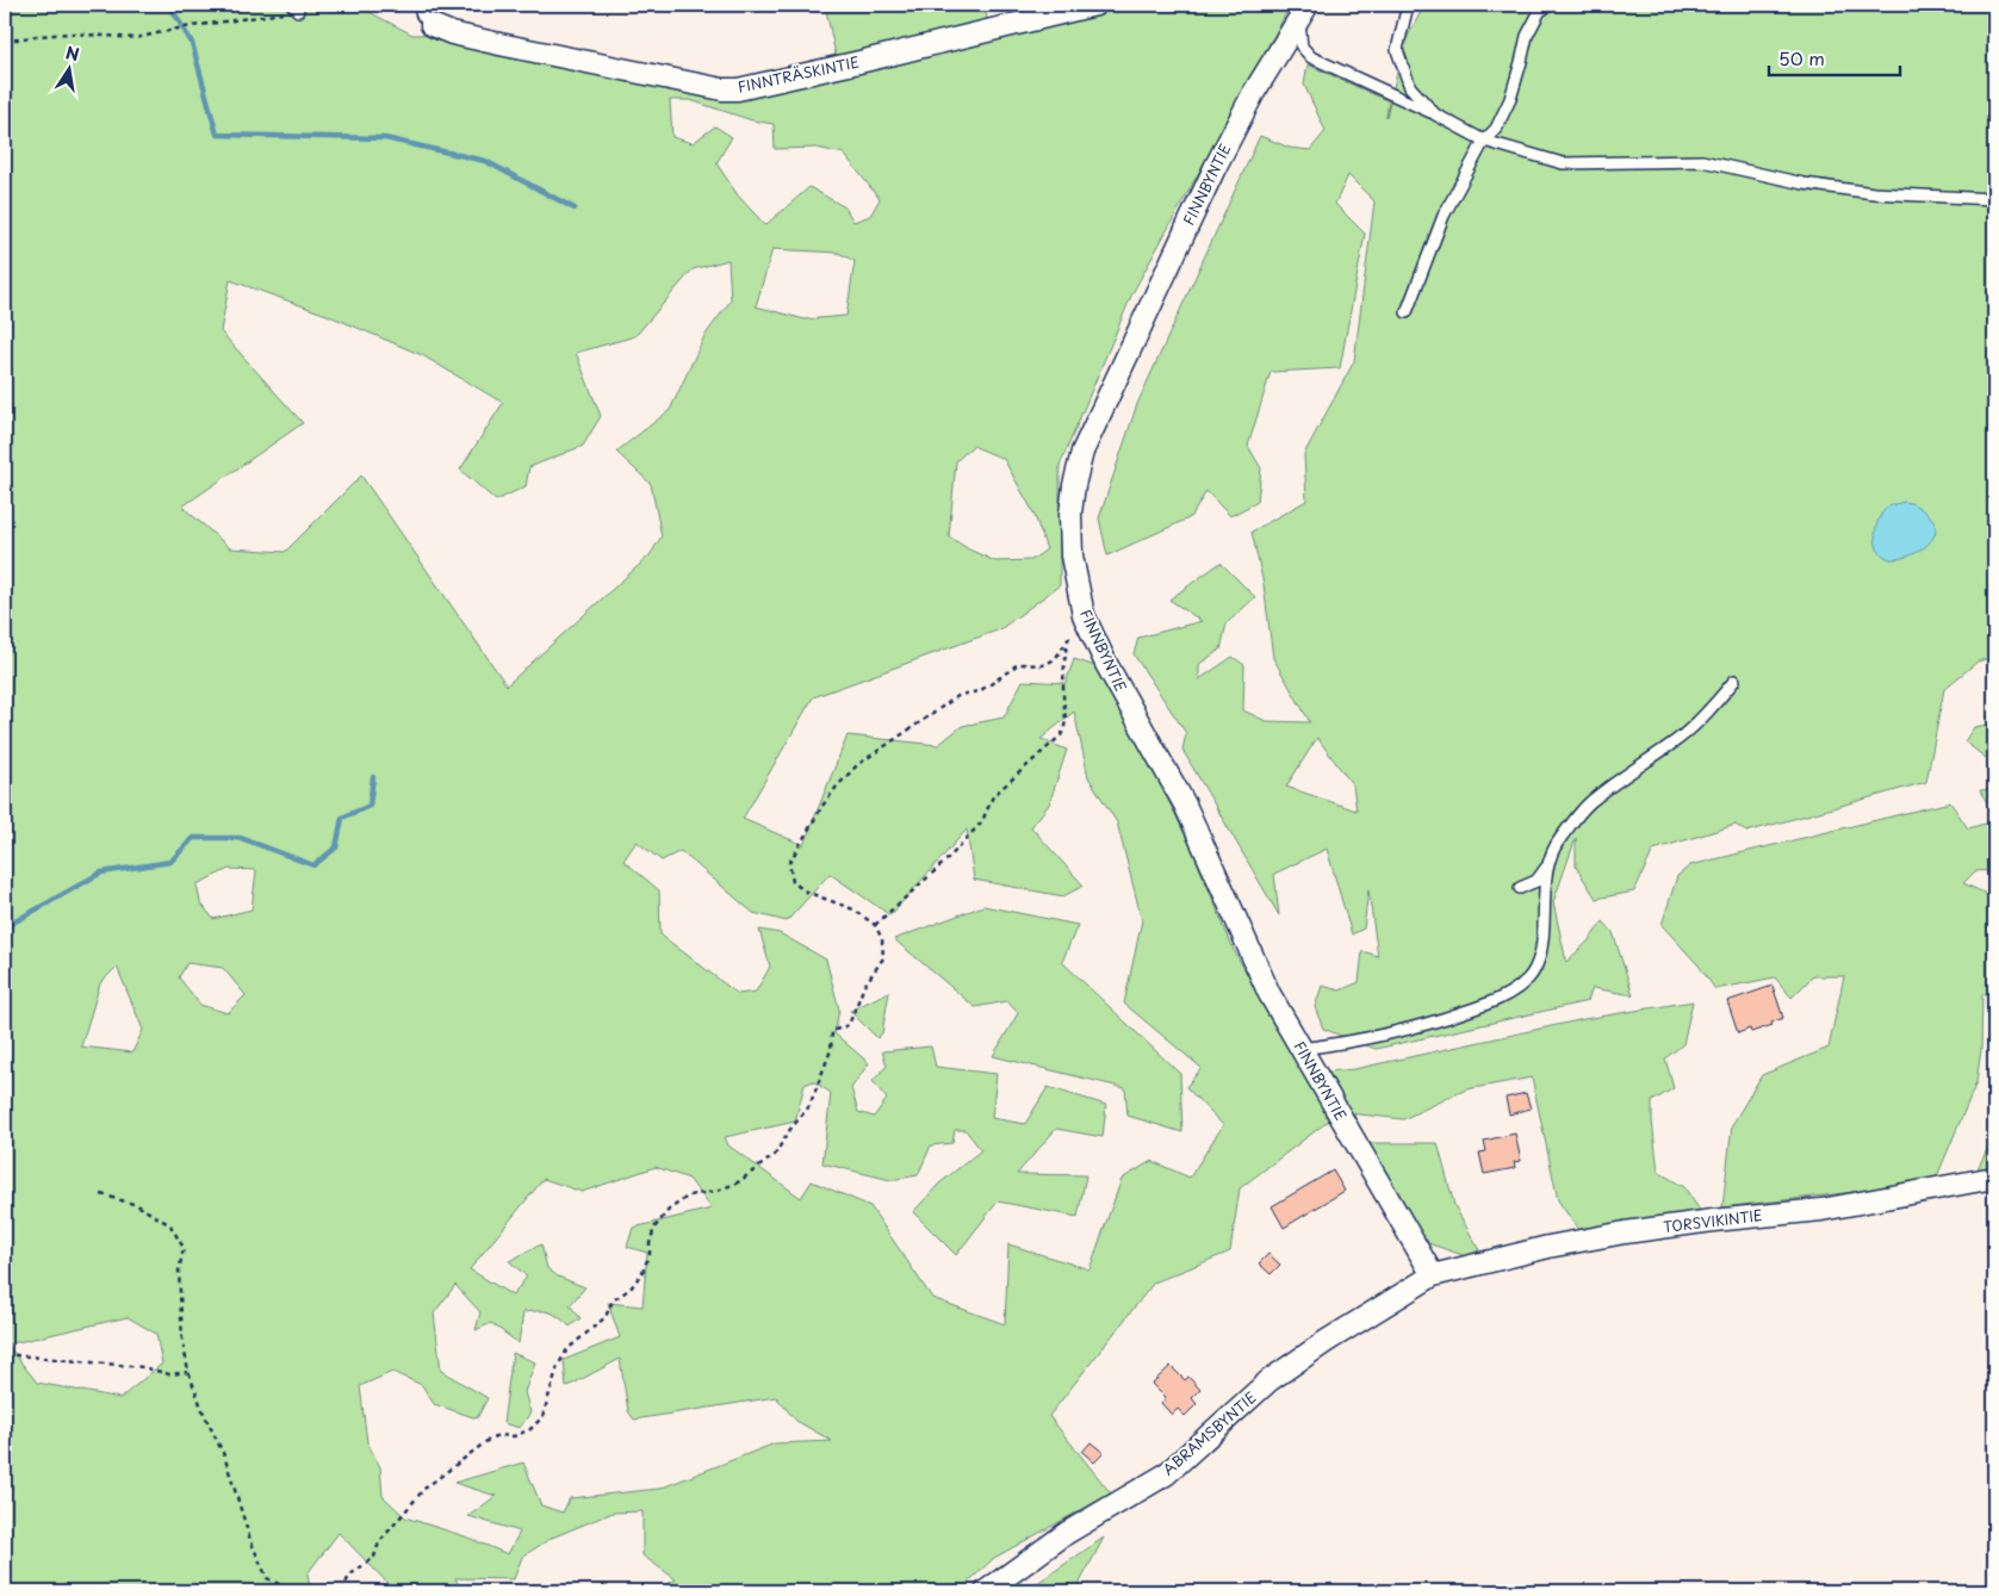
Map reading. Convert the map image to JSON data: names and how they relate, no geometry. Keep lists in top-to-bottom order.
{
  "streets": {
    "street": [
      "FINNTRÄSKINTIE",
      "FINNBYNTIE",
      "TORSVIKINTIE",
      "ABRAMSBYNTIE"
    ]
  },
  "crossings": [
    ["FINNBYNTIE", "TORSVIKINTIE"],
    ["FINNBYNTIE", "ABRAMSBYNTIE"],
    ["TORSVIKINTIE", "ABRAMSBYNTIE"]
  ],
  "scale_bar": "50 m",
  "north": "top"
}
